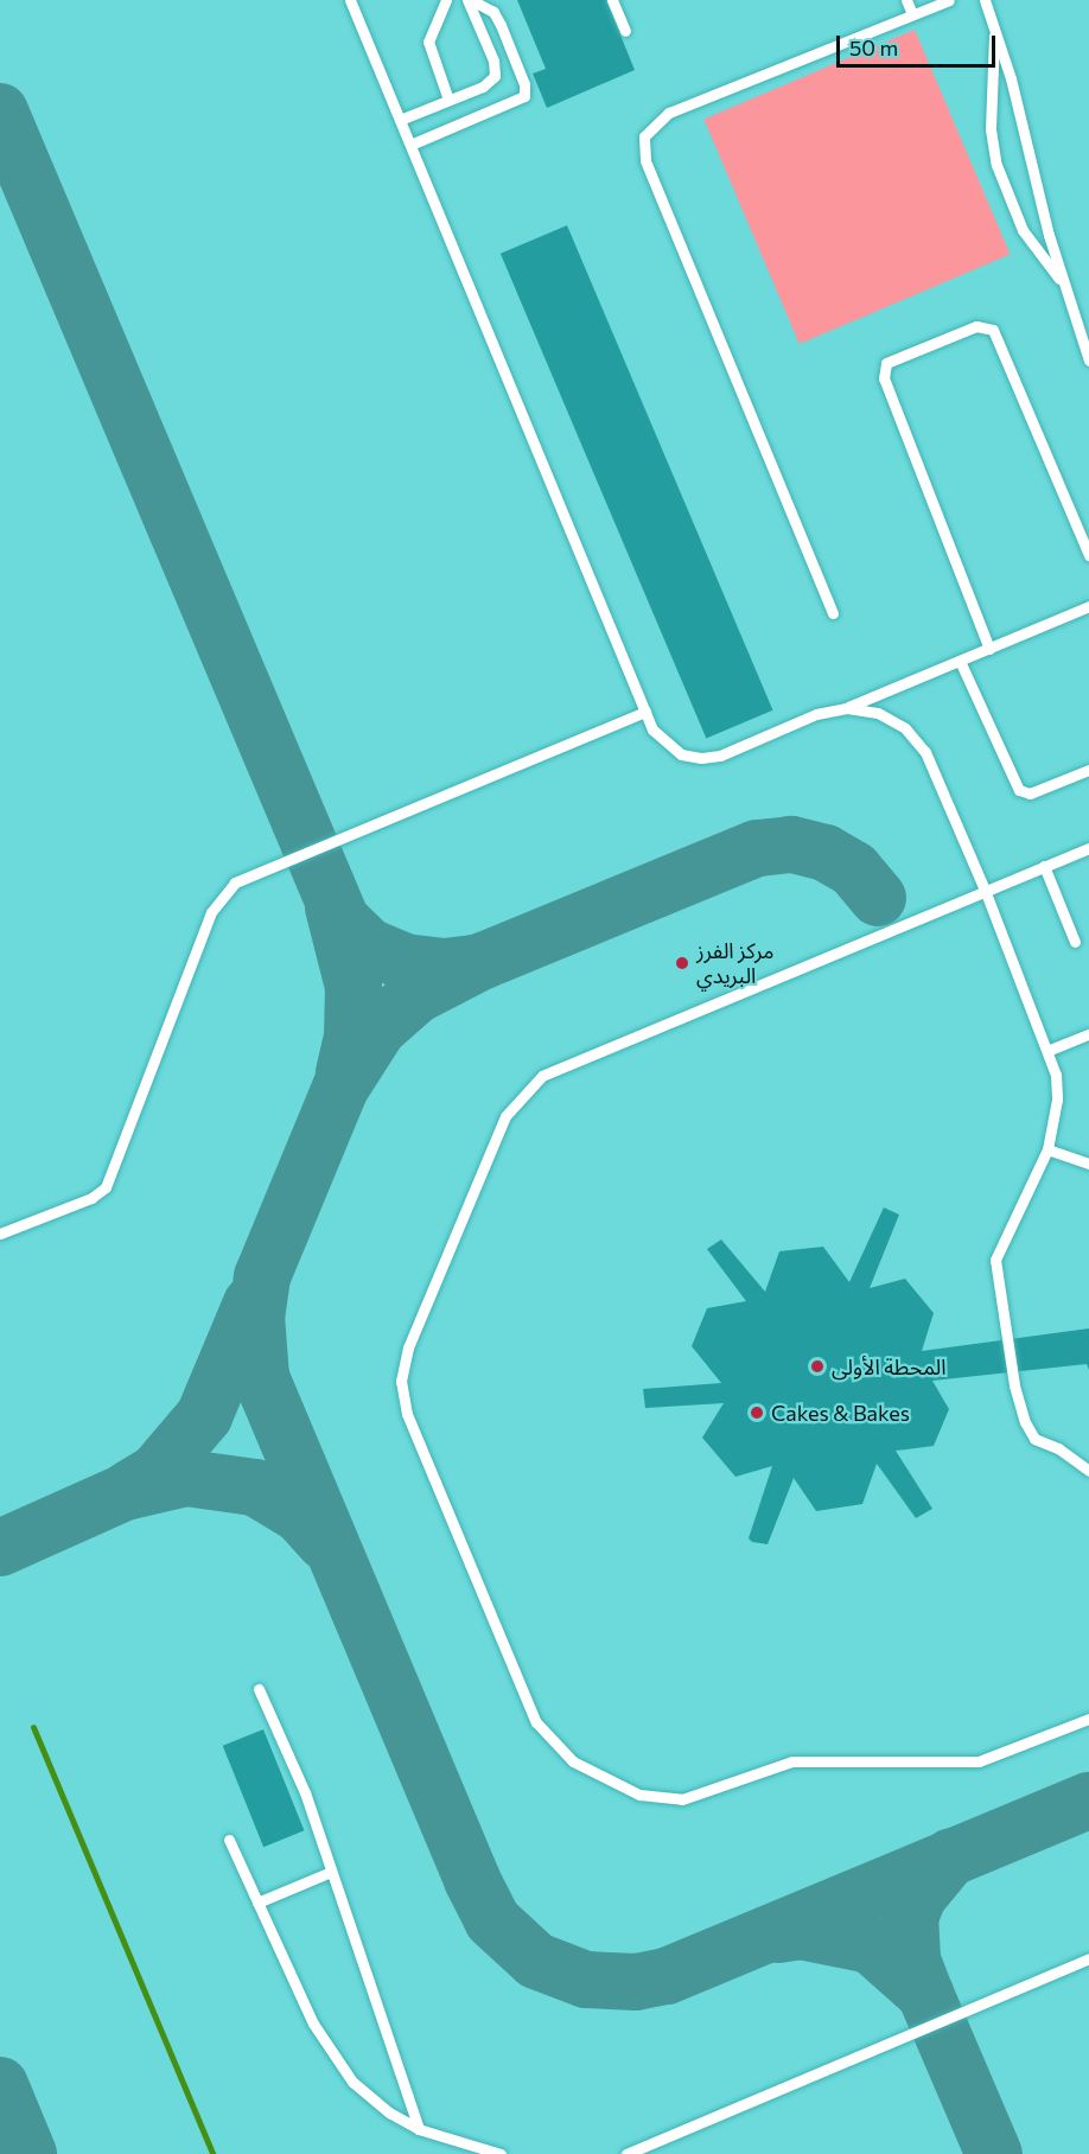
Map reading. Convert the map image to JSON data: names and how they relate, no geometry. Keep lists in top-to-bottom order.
{
  "places": ["مركز الفرز البريدي", "المحطة الأولى", "Cakes & Bakes"],
  "scale_bar": "50 m"
}
